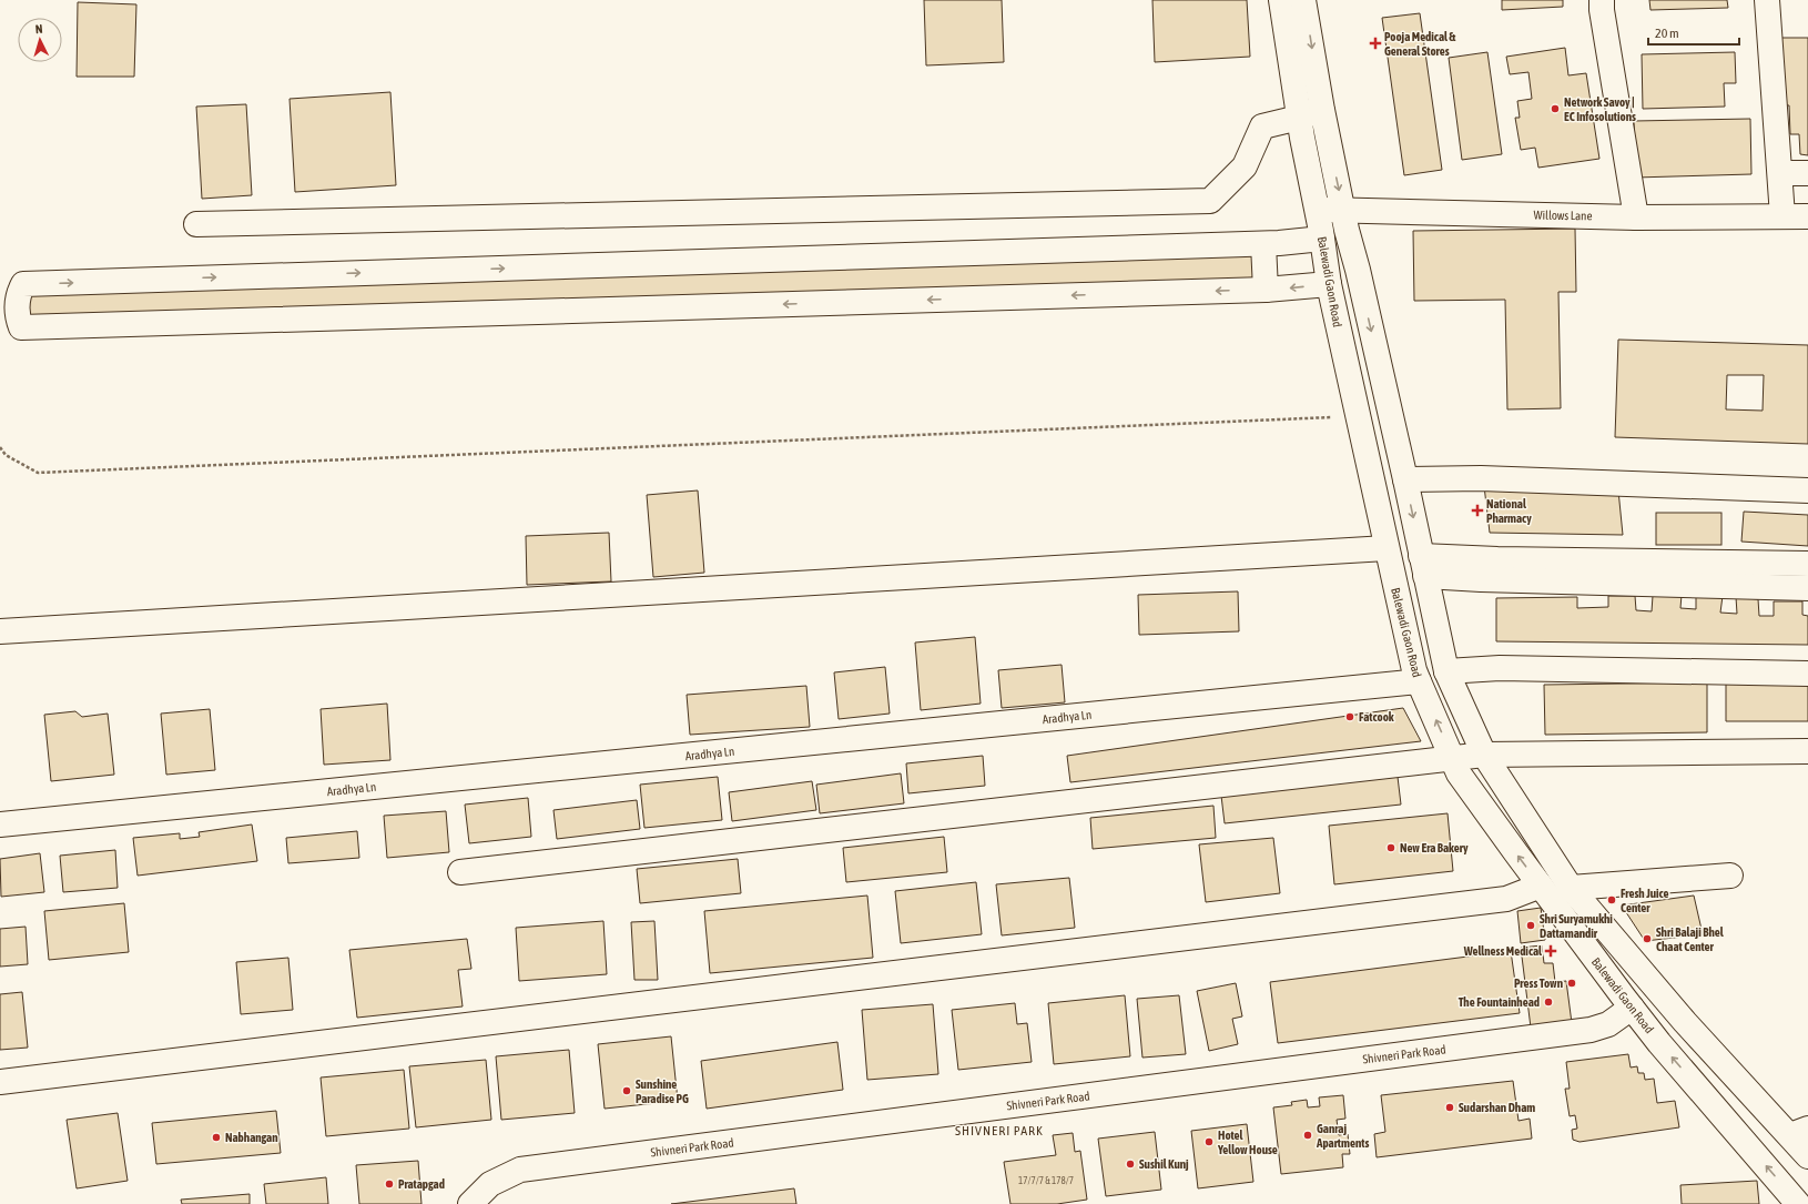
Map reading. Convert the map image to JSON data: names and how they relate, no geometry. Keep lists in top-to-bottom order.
{
  "streets": {
    "street": [
      "Willows Lane",
      "Balewadi Gaon Road",
      "Aradhya Ln",
      "Shivneri Park Road"
    ]
  },
  "crossings": [
    ["Willows Lane", "Balewadi Gaon Road"],
    ["Balewadi Gaon Road", "Aradhya Ln"],
    ["Balewadi Gaon Road", "Shivneri Park Road"]
  ],
  "districts": ["SHIVNERI PARK"],
  "places": {
    "health": ["Pooja Medical & General Stores", "National Pharmacy", "Wellness Medical"],
    "other": [
      "Network Savoy | EC Infosolutions",
      "Fatcook",
      "New Era Bakery",
      "Fresh Juice Center",
      "Shri Suryamukhi Dattamandir",
      "Shri Balaji Bhel Chaat Center",
      "Press Town",
      "The Fountainhead",
      "Sunshine Paradise PG",
      "Sudarshan Dham",
      "Ganraj Apartments",
      "Nabhangan",
      "Hotel Yellow House",
      "Sushil Kunj",
      "Pratapgad"
    ]
  },
  "house_numbers": ["17/7/7 & 178/7"],
  "scale_bar": "20 m",
  "north": "top"
}
